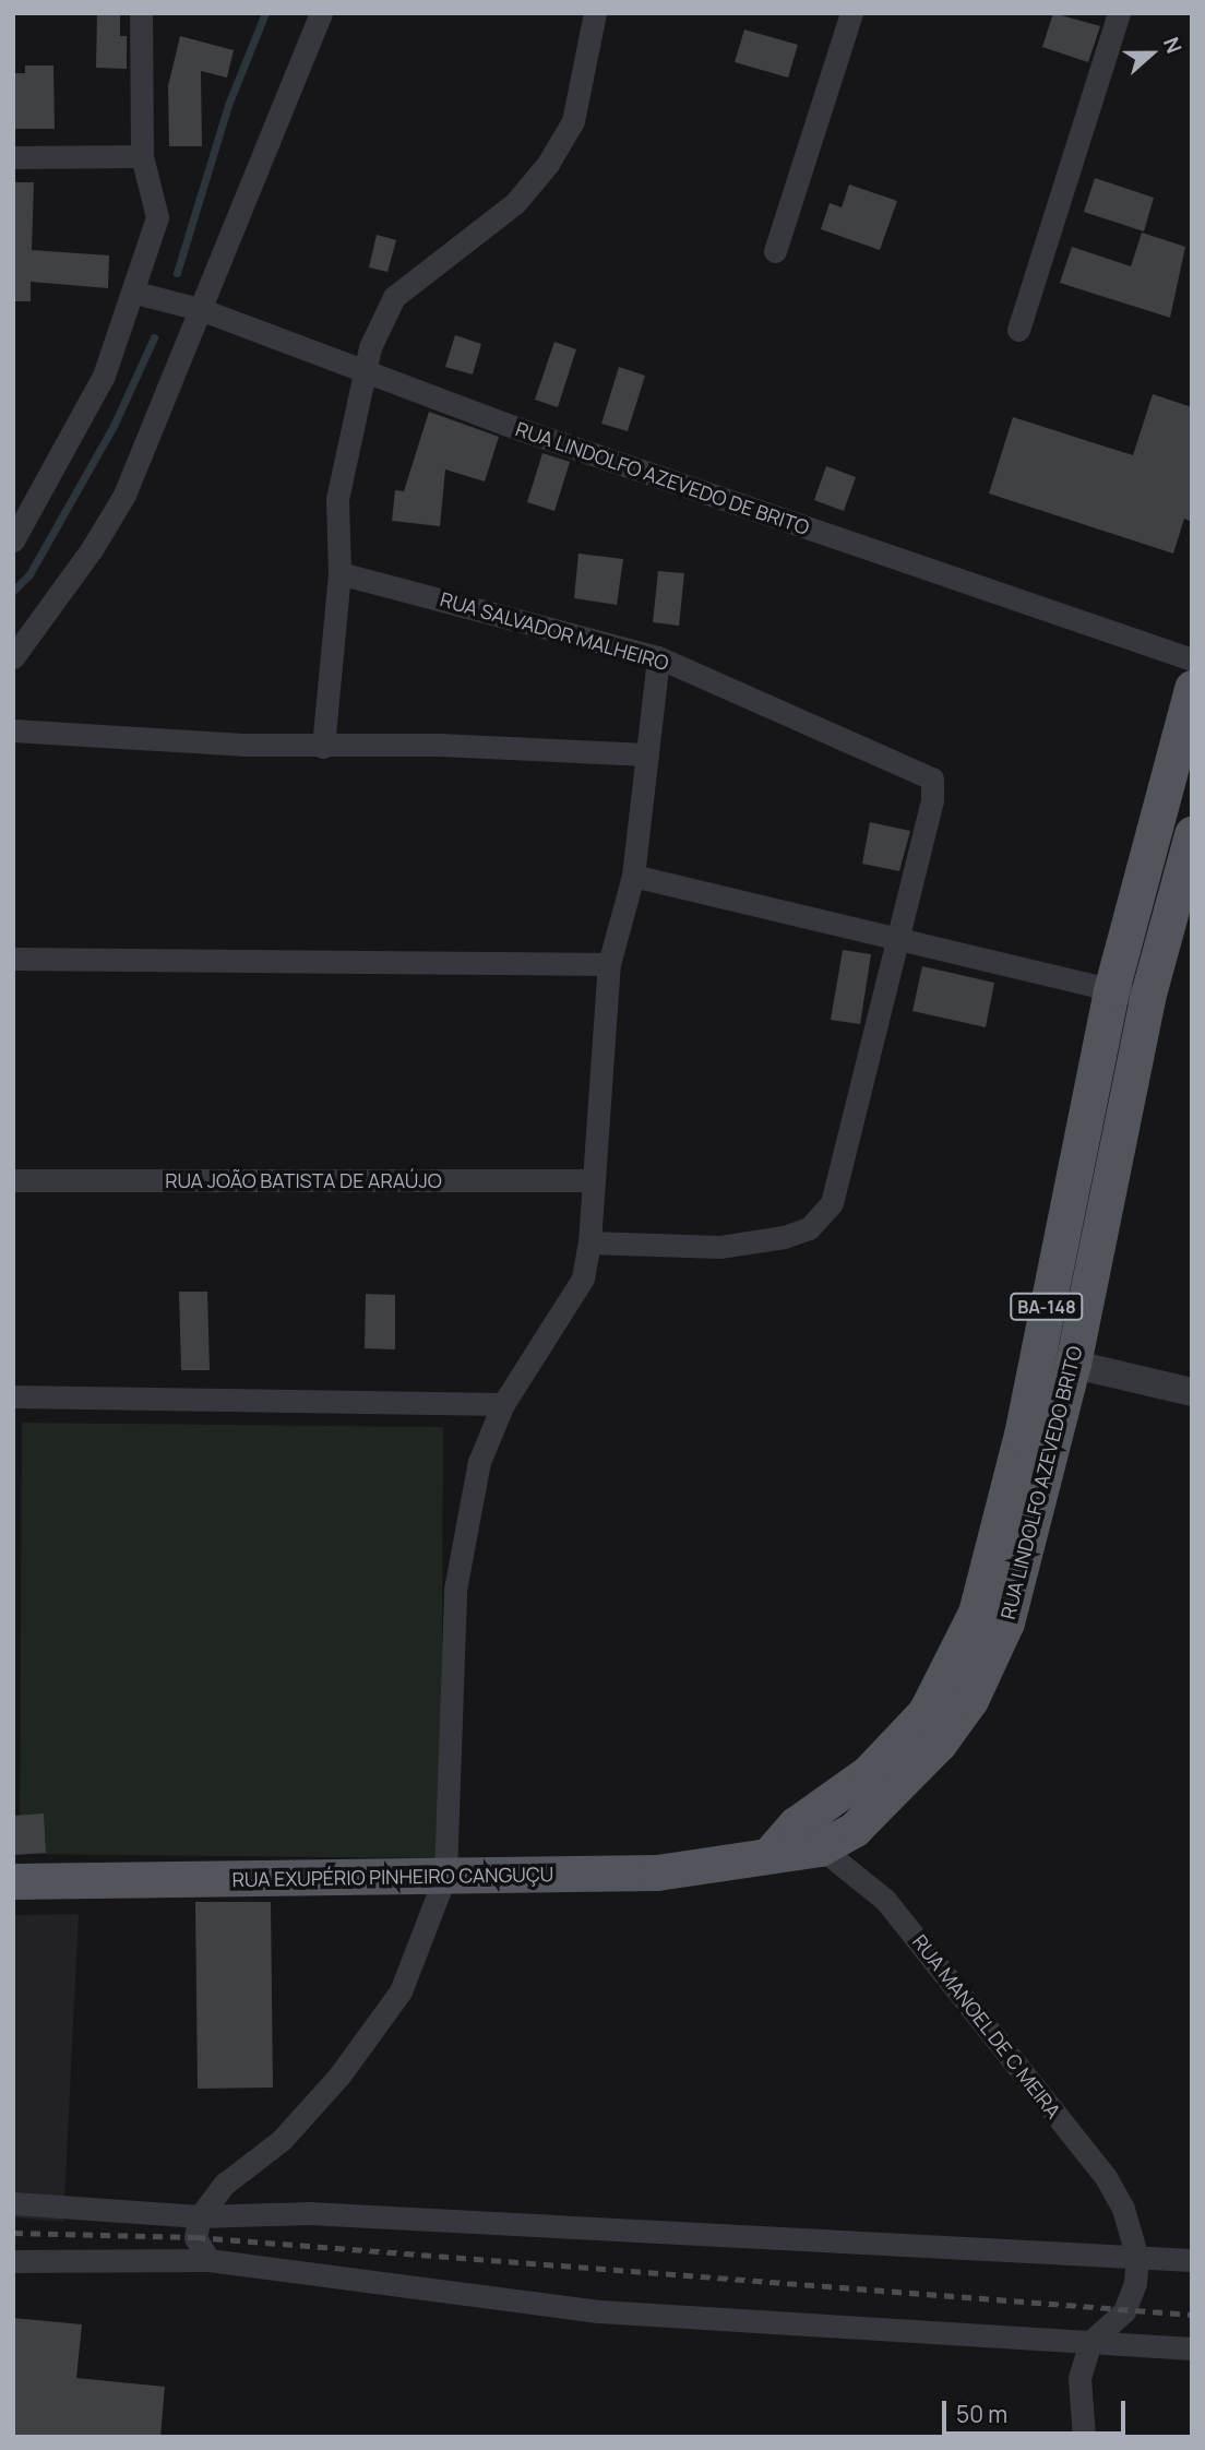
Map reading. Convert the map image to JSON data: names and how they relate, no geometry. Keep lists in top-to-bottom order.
{
  "streets": {
    "main road": ["BA-148", "RUA LINDOLFO AZEVEDO BRITO", "RUA EXUPÉRIO PINHEIRO CANGUÇU"],
    "street": [
      "RUA LINDOLFO AZEVEDO DE BRITO",
      "RUA SALVADOR MALHEIRO",
      "RUA JOÃO BATISTA DE ARAÚJO",
      "RUA MANOEL DE C MEIRA"
    ]
  },
  "crossings": [
    ["RUA LINDOLFO AZEVEDO BRITO", "RUA EXUPÉRIO PINHEIRO CANGUÇU"],
    ["RUA LINDOLFO AZEVEDO BRITO", "RUA MANOEL DE C MEIRA"]
  ],
  "scale_bar": "50 m",
  "north": "right"
}
